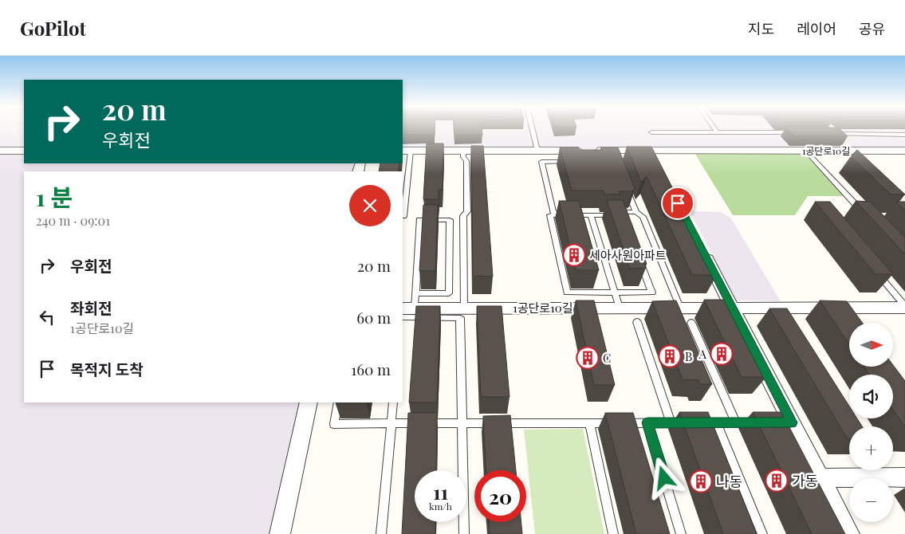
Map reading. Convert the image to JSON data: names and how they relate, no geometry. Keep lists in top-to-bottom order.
{
  "streets": {
    "street": ["1공단로10길"]
  },
  "places": {
    "building": [
      "세아사원아파트",
      "A",
      "B",
      "C",
      "가동",
      "나동"
    ]
  },
  "north": "right",
  "page": {
    "header": "GoPilot",
    "nav": ["지도", "레이어", "공유"],
    "turn": ["20 m", "우회전"],
    "heading": ["1 분", "240 m · 09:01"],
    "list": [
      {
        "name": "우회전",
        "value": "20 m"
      },
      {
        "name": "좌회전",
        "note": "1공단로10길",
        "value": "60 m"
      },
      {
        "name": "목적지 도착",
        "value": "160 m"
      }
    ],
    "map_buttons": ["+", "−"],
    "speed": "11 km/h",
    "limit": "20"
  }
}
